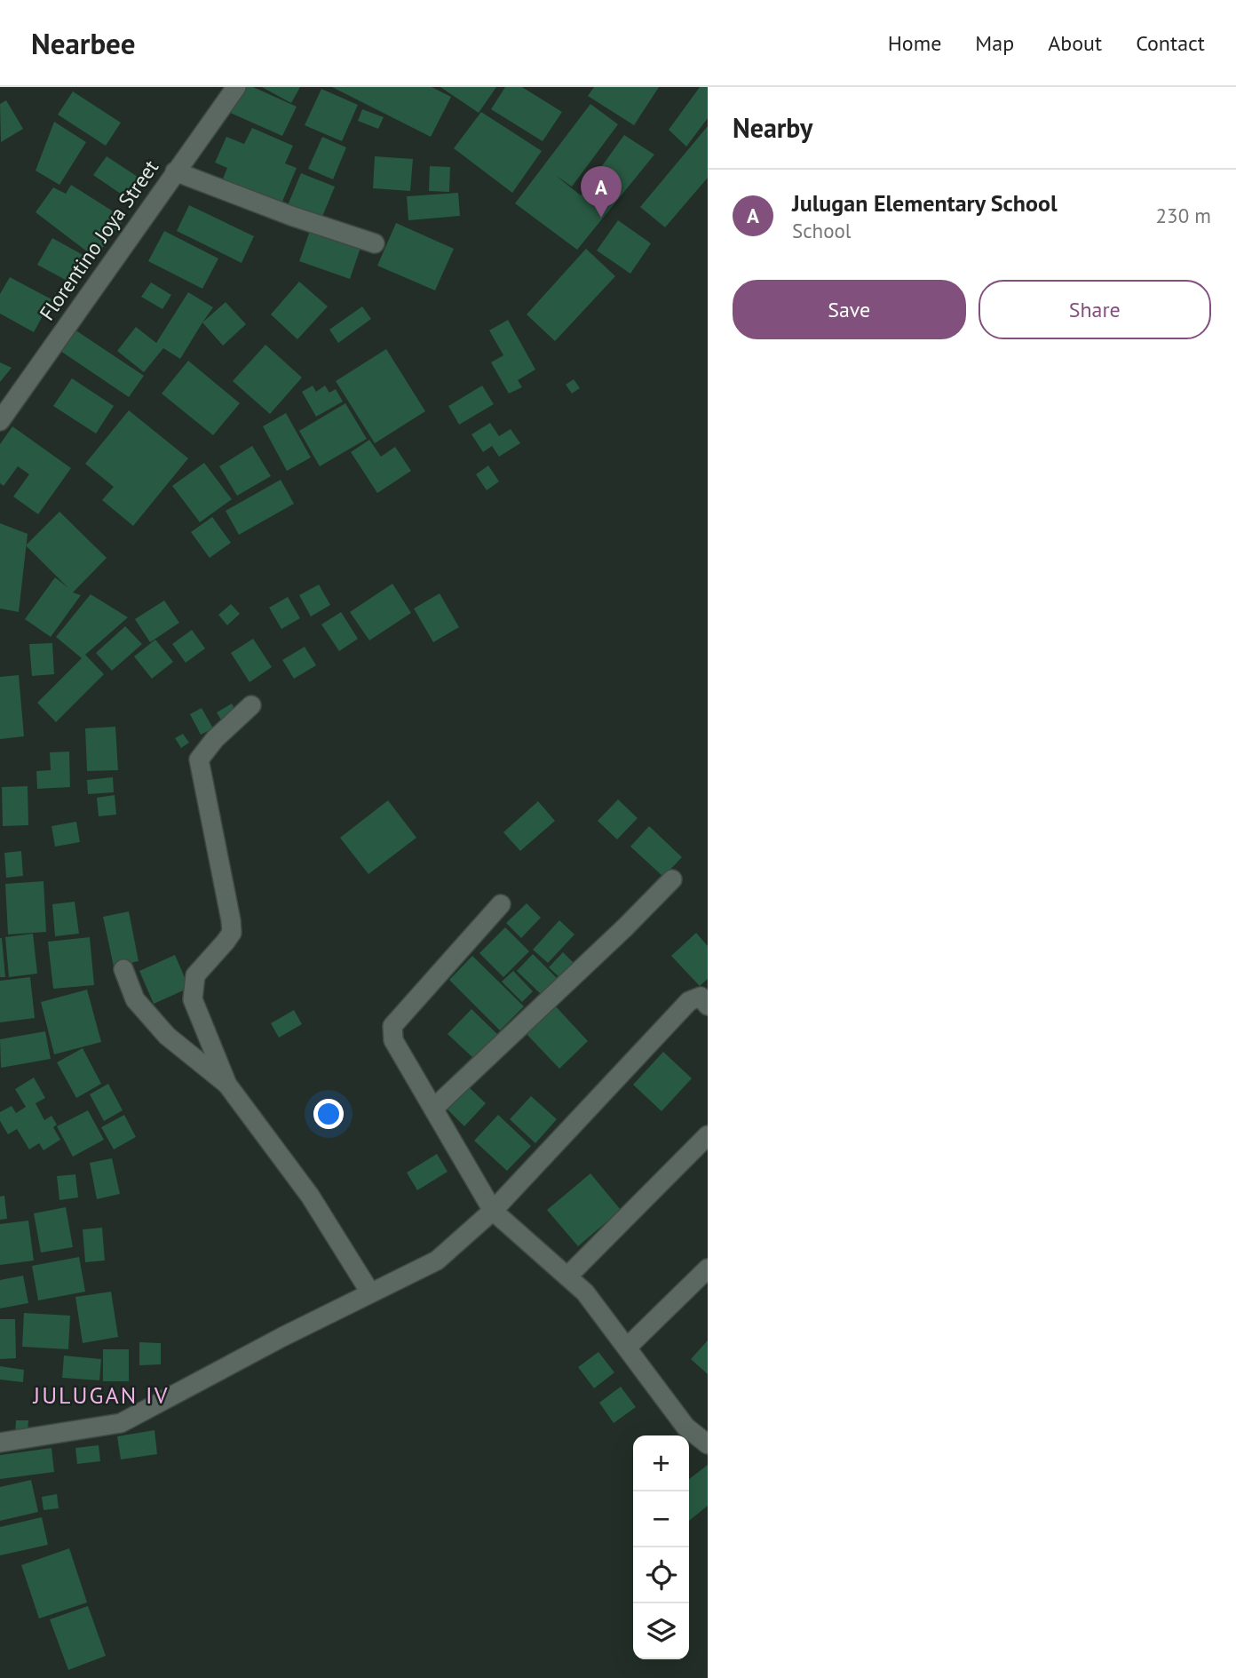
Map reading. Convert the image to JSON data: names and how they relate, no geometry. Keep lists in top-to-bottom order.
{
  "streets": {
    "street": ["Florentino Joya Street"]
  },
  "districts": ["JULUGAN IV"],
  "page": {
    "header": "Nearbee",
    "nav": [
      "Home",
      "Map",
      "About",
      "Contact"
    ],
    "heading": "Nearby",
    "pins": "A",
    "list": [
      {
        "mark": "A",
        "name": "Julugan Elementary School",
        "note": "School",
        "value": "230 m"
      }
    ],
    "buttons": ["Save", "Share"],
    "map_buttons": ["+", "−"]
  }
}
